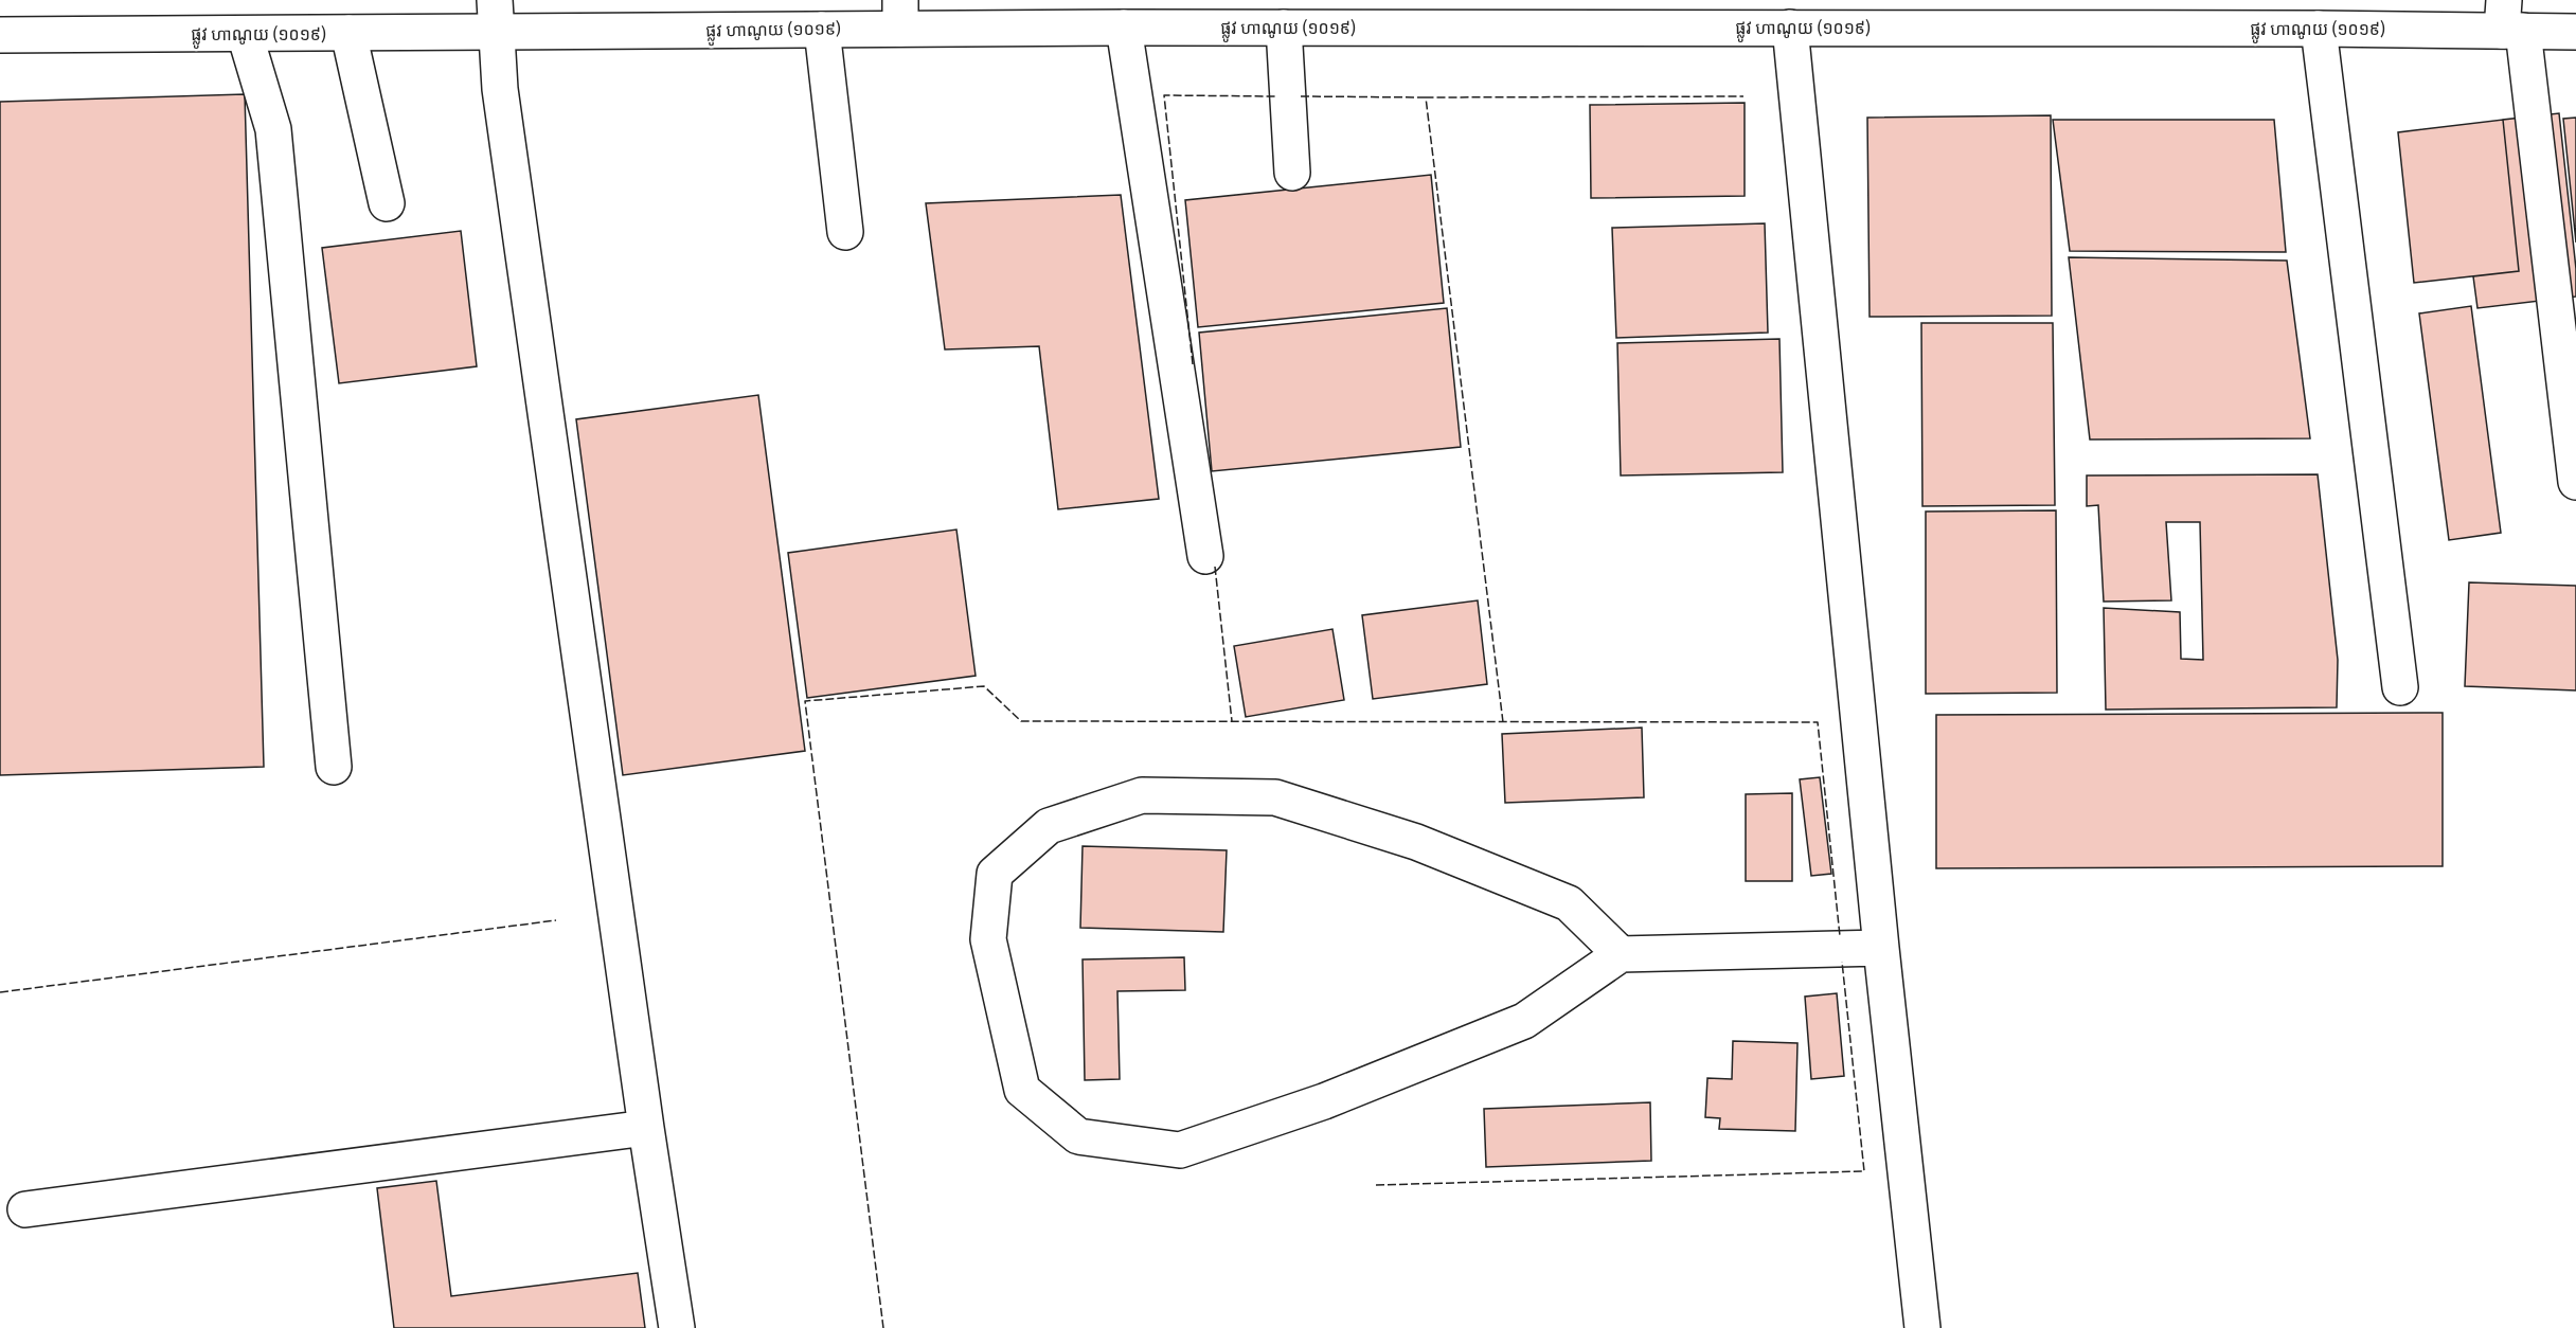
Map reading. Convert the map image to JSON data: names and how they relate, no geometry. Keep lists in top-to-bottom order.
{
  "streets": {
    "main road": ["ផ្លូវ ហាណូយ (១០១៩)"]
  }
}
